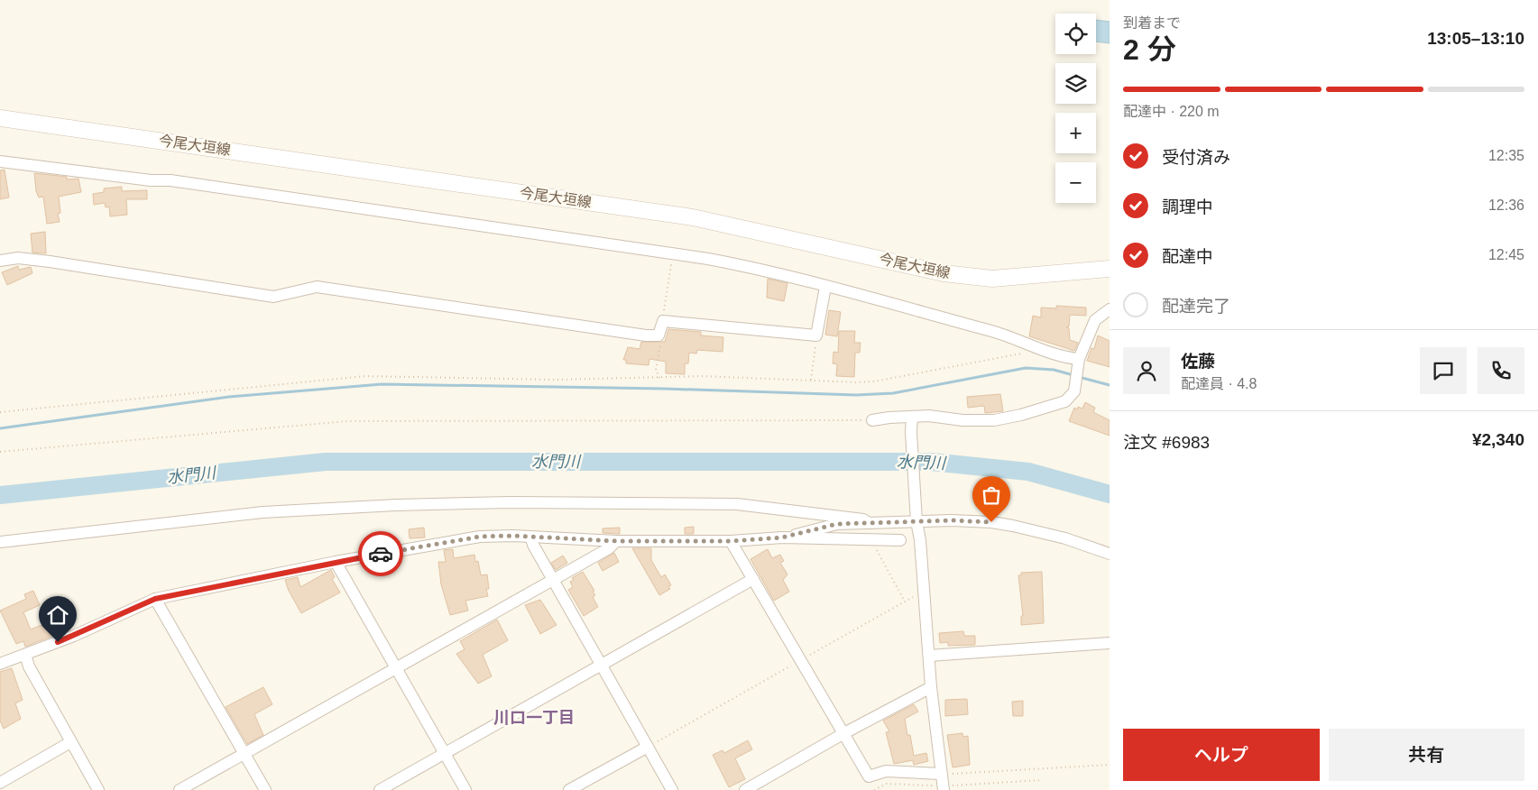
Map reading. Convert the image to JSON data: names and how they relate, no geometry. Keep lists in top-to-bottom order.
{
  "streets": {
    "main road": ["今尾大垣線"]
  },
  "districts": ["川口一丁目"],
  "water": ["水門川"],
  "page": {
    "heading": ["2 分", "到着まで", "13:05–13:10"],
    "panel": [
      "佐藤",
      "配達員 · 4.8",
      "注文 #6983",
      "¥2,340"
    ],
    "map_buttons": ["+", "−"],
    "bar": "配達中 · 220 m",
    "list": [
      ["受付済み", "12:35"],
      ["調理中", "12:36"],
      ["配達中", "12:45"],
      "配達完了"
    ],
    "buttons": ["ヘルプ", "共有"]
  }
}
